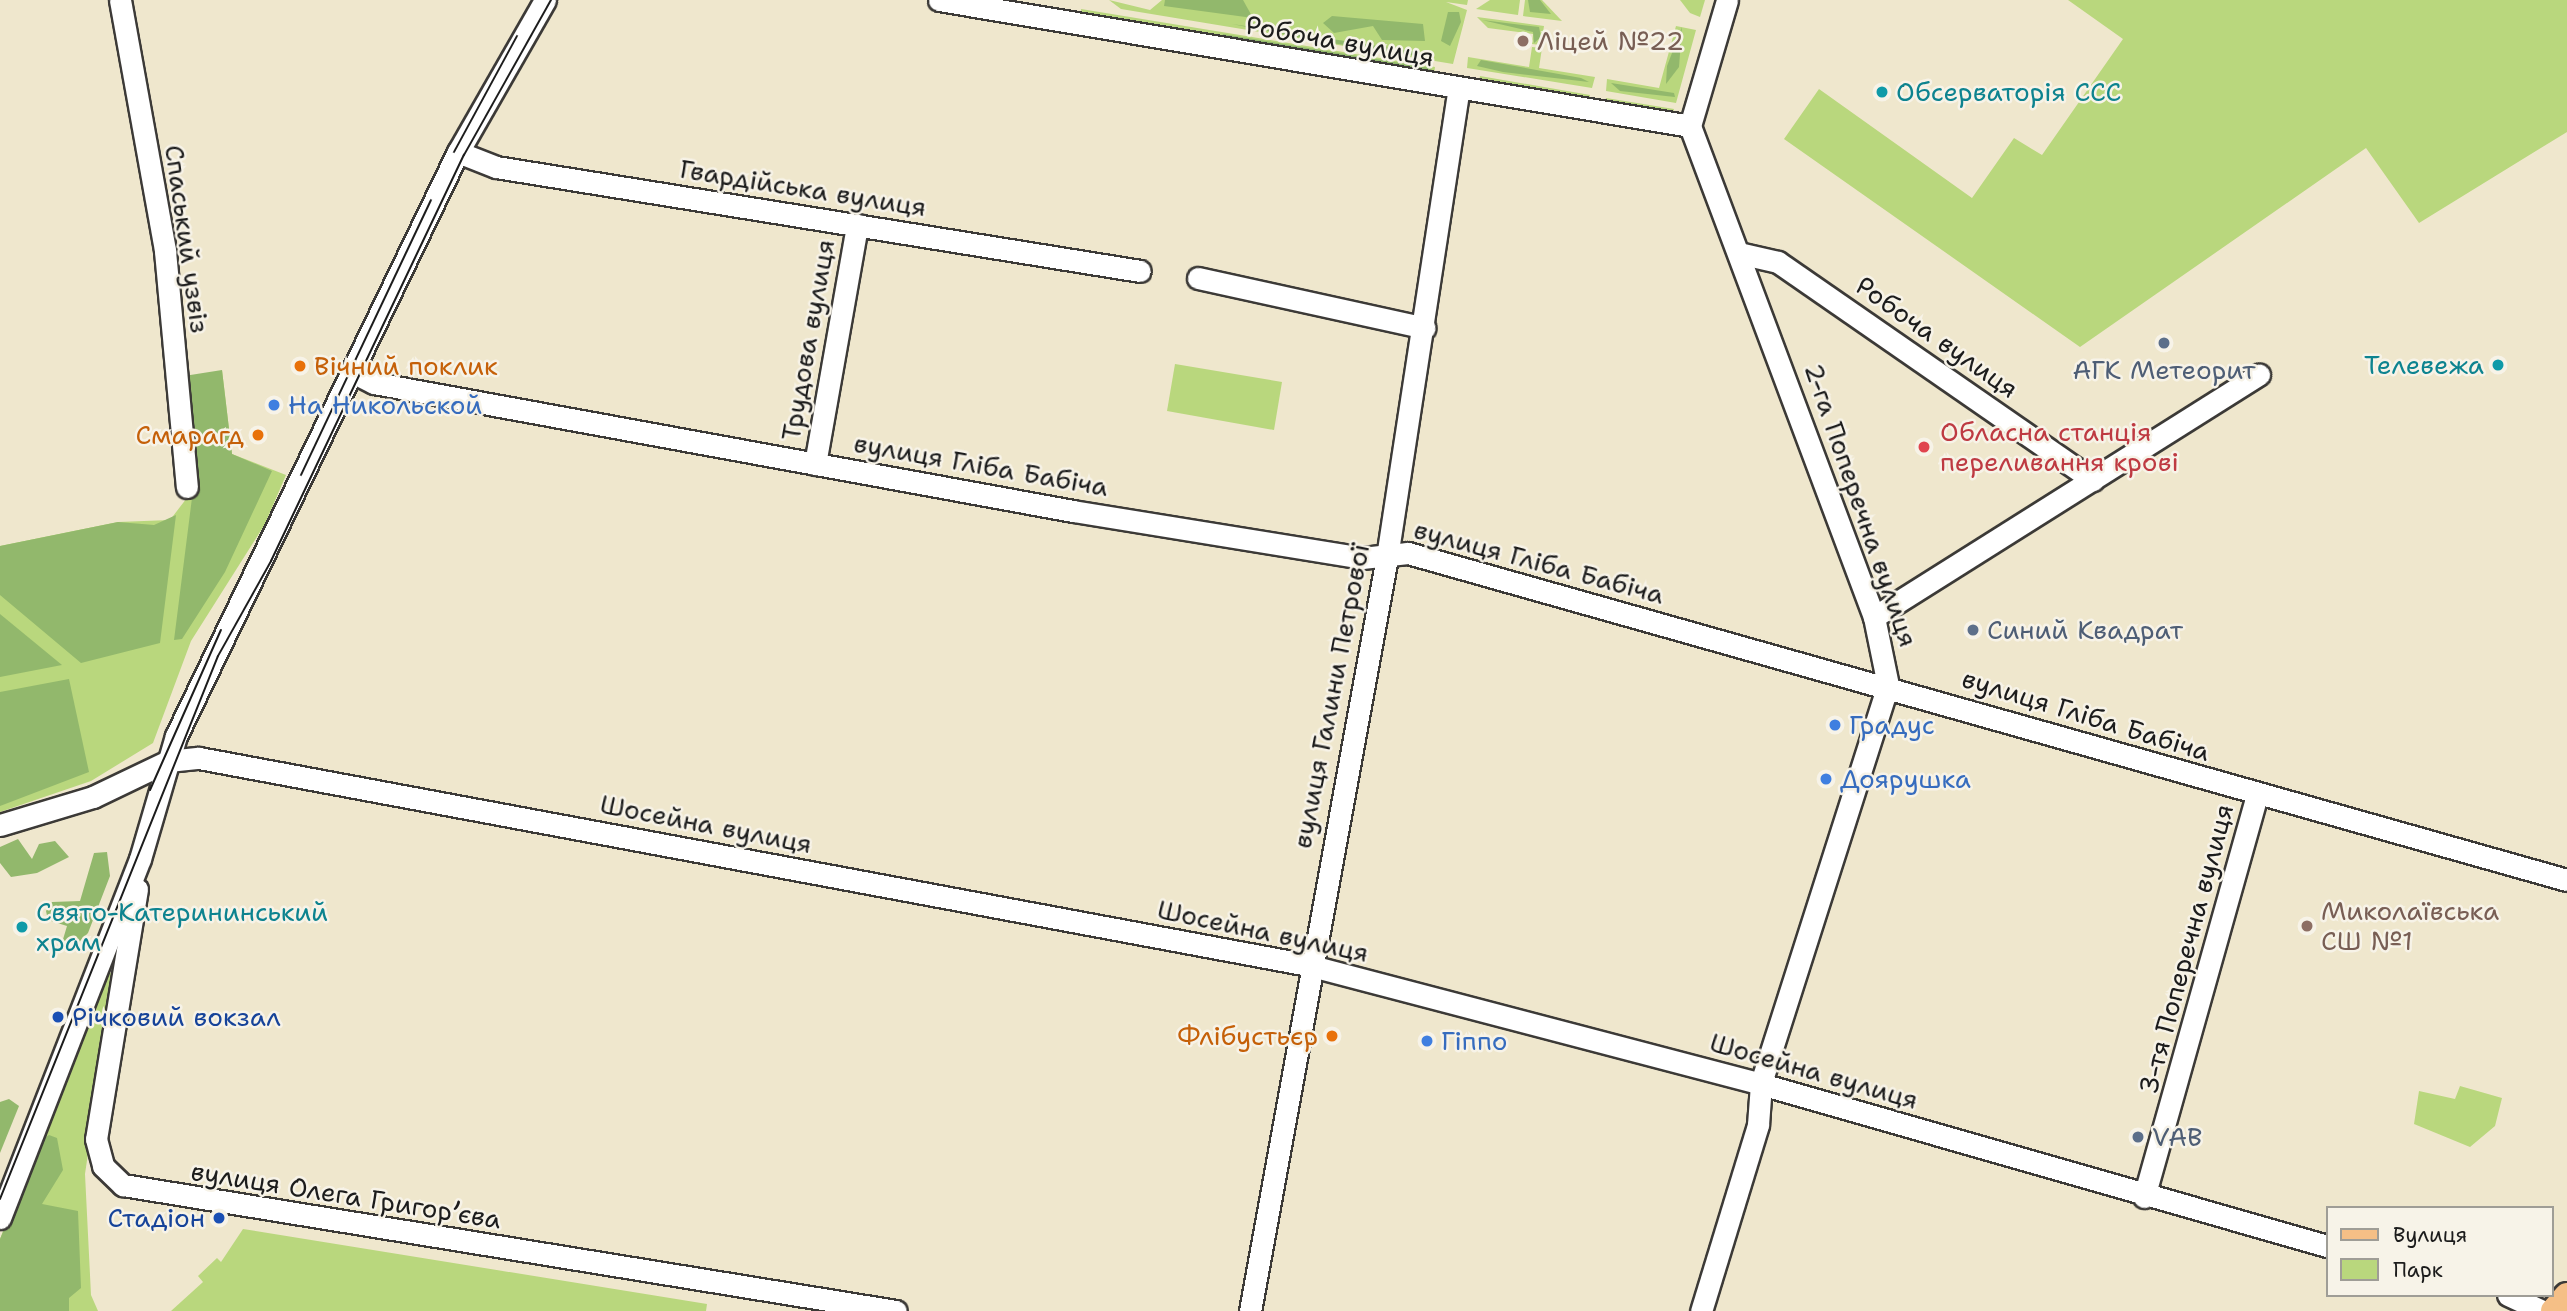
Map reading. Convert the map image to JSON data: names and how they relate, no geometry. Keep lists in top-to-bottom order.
{
  "streets": {
    "street": [
      "Робоча вулиця",
      "Гвардійська вулиця",
      "Спаський узвіз",
      "Трудова вулиця",
      "вулиця Гліба Бабіча",
      "2-га Поперечна вулиця",
      "вулиця Галини Петрової",
      "Шосейна вулиця",
      "3-тя Поперечна вулиця",
      "вулиця Олега Григорʼєва"
    ]
  },
  "crossings": [
    ["Робоча вулиця", "2-га Поперечна вулиця"],
    ["Робоча вулиця", "вулиця Галини Петрової"],
    ["Гвардійська вулиця", "Трудова вулиця"],
    ["Трудова вулиця", "вулиця Гліба Бабіча"],
    ["вулиця Гліба Бабіча", "2-га Поперечна вулиця"],
    ["вулиця Гліба Бабіча", "вулиця Галини Петрової"],
    ["вулиця Гліба Бабіча", "3-тя Поперечна вулиця"],
    ["2-га Поперечна вулиця", "Шосейна вулиця"],
    ["вулиця Галини Петрової", "Шосейна вулиця"],
    ["Шосейна вулиця", "3-тя Поперечна вулиця"]
  ],
  "places": [
    "Ліцей №22",
    "Обсерваторія ССС",
    "АГК Метеорит",
    "Телевежа",
    "Вічний поклик",
    "На Никольской",
    "Смарагд",
    "Обласна станція переливання крові",
    "Синий Квадрат",
    "Градус",
    "Доярушка",
    "Миколаївська СШ №1",
    "Свято-Катерининський храм",
    "Річковий вокзал",
    "Флібустьєр",
    "Гіппо",
    "VAB",
    "Стадіон"
  ],
  "legend": ["Вулиця", "Парк"]
}
